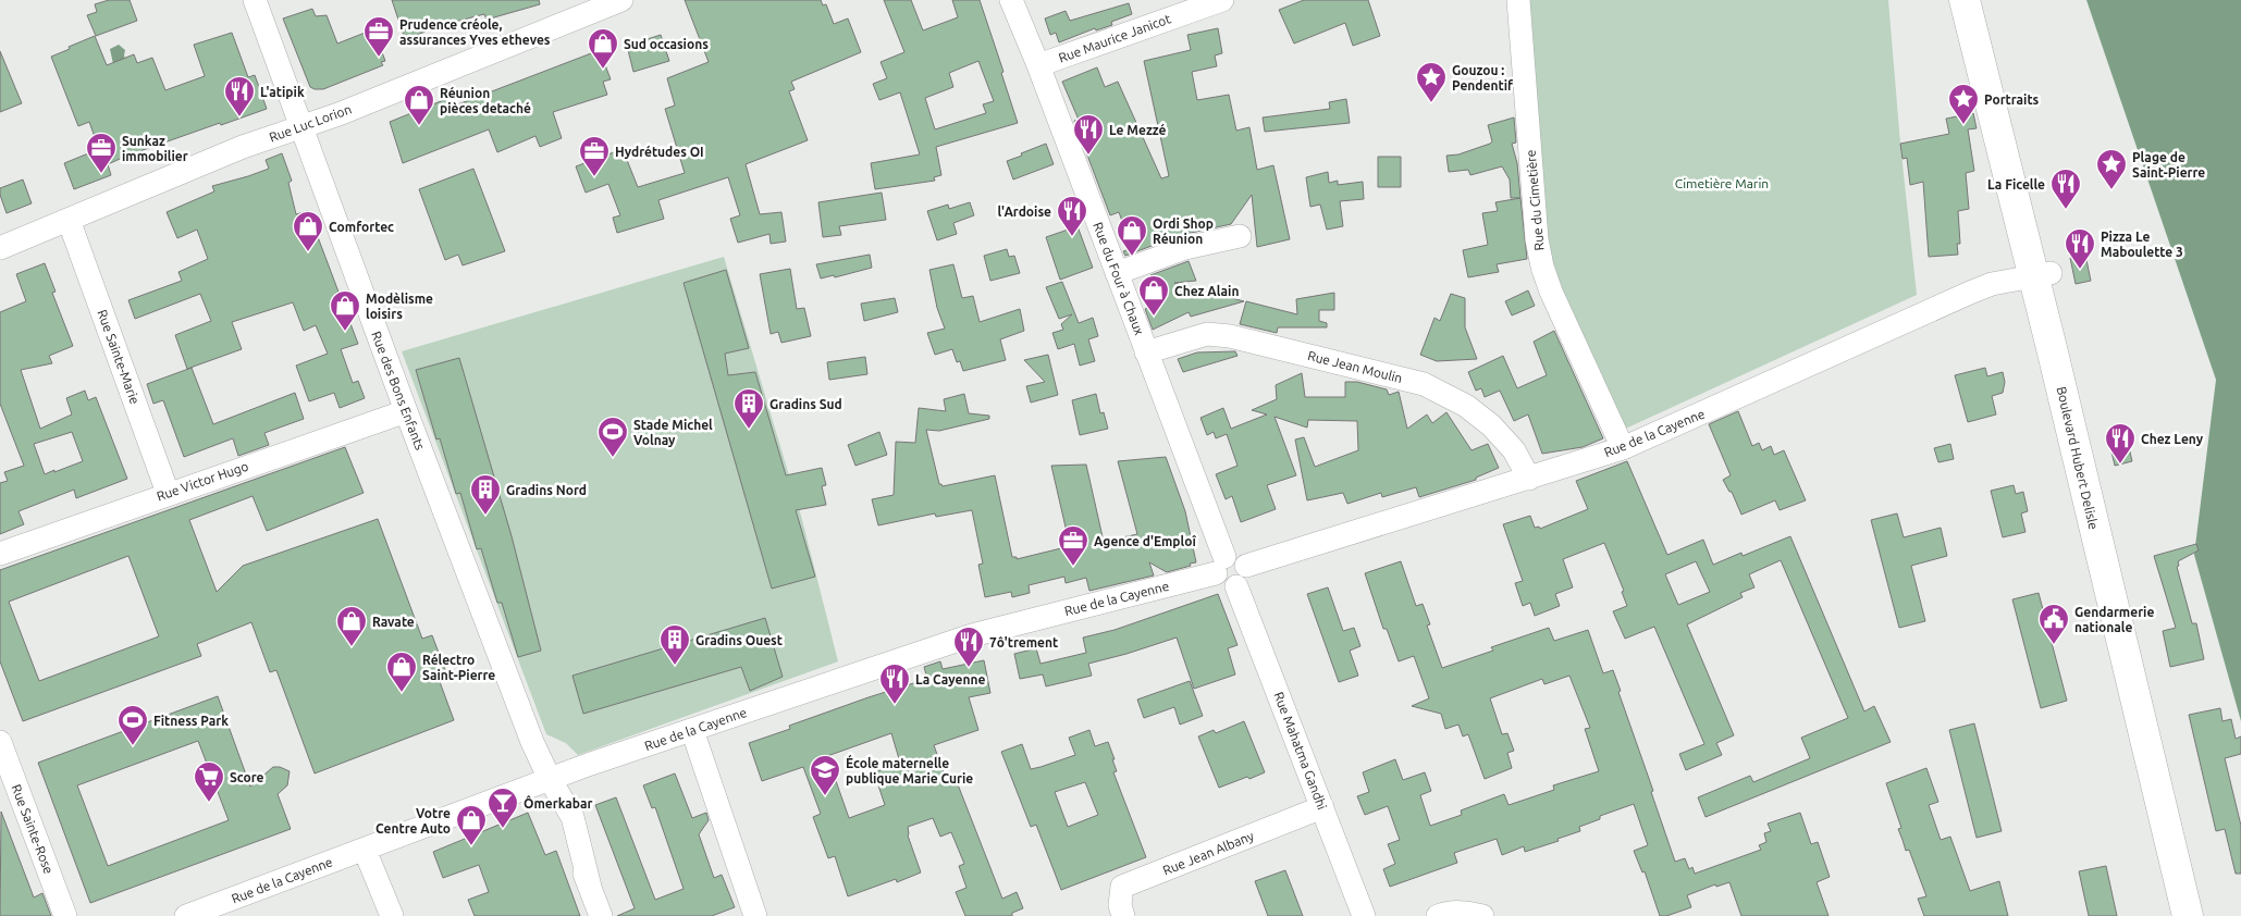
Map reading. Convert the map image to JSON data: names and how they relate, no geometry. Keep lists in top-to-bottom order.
{
  "streets": {
    "main road": ["Boulevard Hubert Delisle"],
    "street": [
      "Rue Maurice Janicot",
      "Rue Luc Lorion",
      "Rue du Cimetière",
      "Rue du Four à Chaux",
      "Rue Sainte-Marie",
      "Rue Jean Moulin",
      "Rue des Bons Enfants",
      "Rue de la Cayenne",
      "Rue Victor Hugo",
      "Rue Mahatma Gandhi",
      "Rue Sainte-Rose",
      "Rue Jean Albany"
    ]
  },
  "crossings": [
    ["Rue Maurice Janicot", "Rue du Four à Chaux"],
    ["Rue Luc Lorion", "Rue Sainte-Marie"],
    ["Rue Luc Lorion", "Rue des Bons Enfants"],
    ["Rue du Cimetière", "Rue de la Cayenne"],
    ["Rue du Four à Chaux", "Rue Jean Moulin"],
    ["Rue du Four à Chaux", "Rue de la Cayenne"],
    ["Rue Sainte-Marie", "Rue Victor Hugo"],
    ["Rue Jean Moulin", "Rue de la Cayenne"],
    ["Rue des Bons Enfants", "Rue de la Cayenne"],
    ["Rue des Bons Enfants", "Rue Victor Hugo"],
    ["Rue de la Cayenne", "Boulevard Hubert Delisle"],
    ["Rue de la Cayenne", "Rue Mahatma Gandhi"],
    ["Rue Mahatma Gandhi", "Rue Jean Albany"]
  ],
  "parks": ["Cimetière Marin"],
  "places": {
    "office": [
      "Prudence créole, assurances Yves etheves",
      "Sunkaz immobilier",
      "Hydrétudes OI",
      "Agence d'Emploî"
    ],
    "shop": [
      "Sud occasions",
      "Réunion pièces detaché",
      "Comfortec",
      "Ordi Shop Réunion",
      "Chez Alain",
      "Modèlisme loisirs",
      "Ravate",
      "Rélectro Saint-Pierre",
      "Votre Centre Auto"
    ],
    "place": ["Gouzou : Pendentif", "Portraits", "Plage de Saint-Pierre"],
    "restaurant": [
      "L'atipik",
      "Le Mezzé",
      "La Ficelle",
      "l'Ardoise",
      "Pizza Le Maboulette 3",
      "Chez Leny",
      "7ô'trement",
      "La Cayenne"
    ],
    "building": ["Gradins Sud", "Gradins Nord", "Gradins Ouest"],
    "sports": ["Stade Michel Volnay", "Fitness Park"],
    "public building": ["Gendarmerie nationale"],
    "school or university": ["École maternelle publique Marie Curie"],
    "supermarket": ["Score"],
    "bar": ["Ômerkabar"]
  }
}
